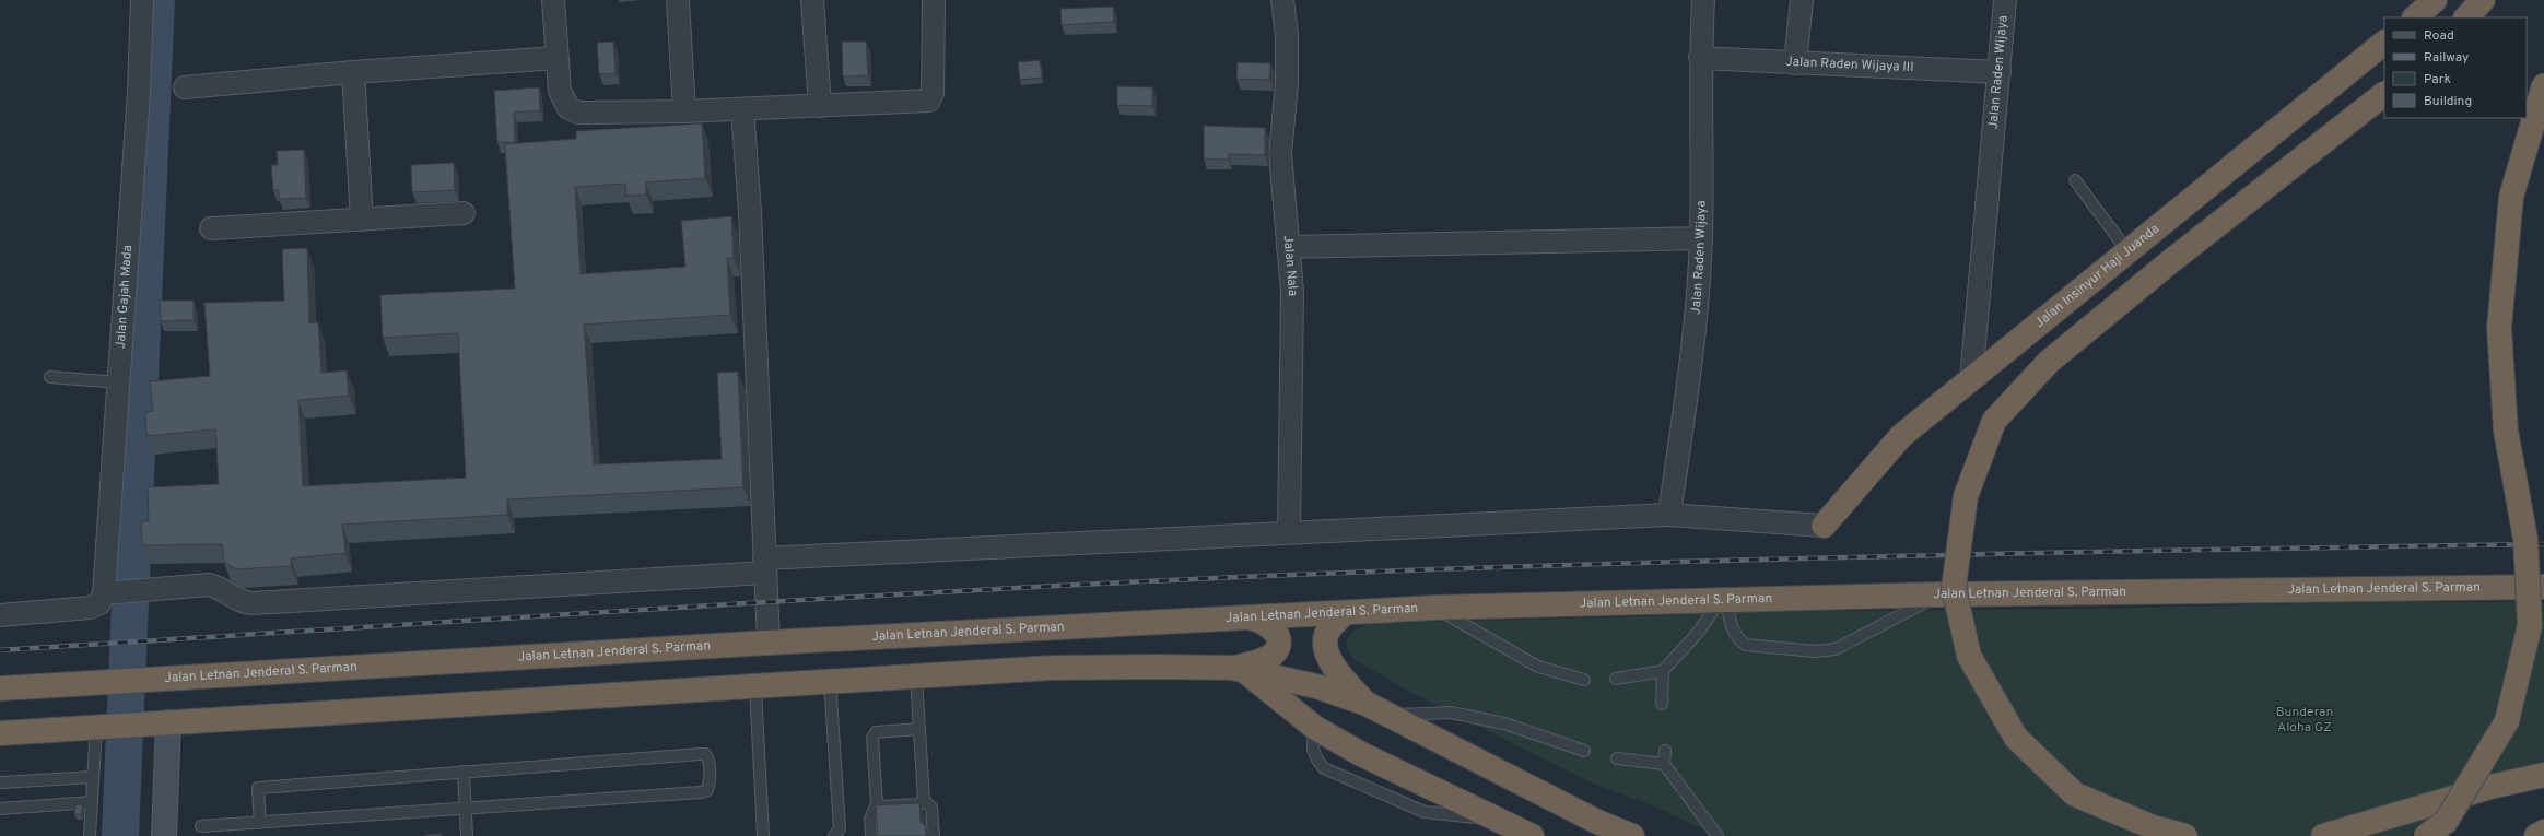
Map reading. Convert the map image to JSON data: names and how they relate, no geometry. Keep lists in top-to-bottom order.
{
  "streets": {
    "highway": ["Jalan Insinyur Haji Juanda", "Jalan Letnan Jenderal S. Parman"],
    "street": [
      "Jalan Raden Wijaya III",
      "Jalan Raden Wijaya",
      "Jalan Nala",
      "Jalan Gajah Mada"
    ]
  },
  "crossings": [
    ["Jalan Raden Wijaya III", "Jalan Raden Wijaya"],
    ["Jalan Raden Wijaya", "Jalan Insinyur Haji Juanda"]
  ],
  "parks": ["Bunderan Aloha GZ"],
  "legend": [
    "Road",
    "Railway",
    "Park",
    "Building"
  ]
}
